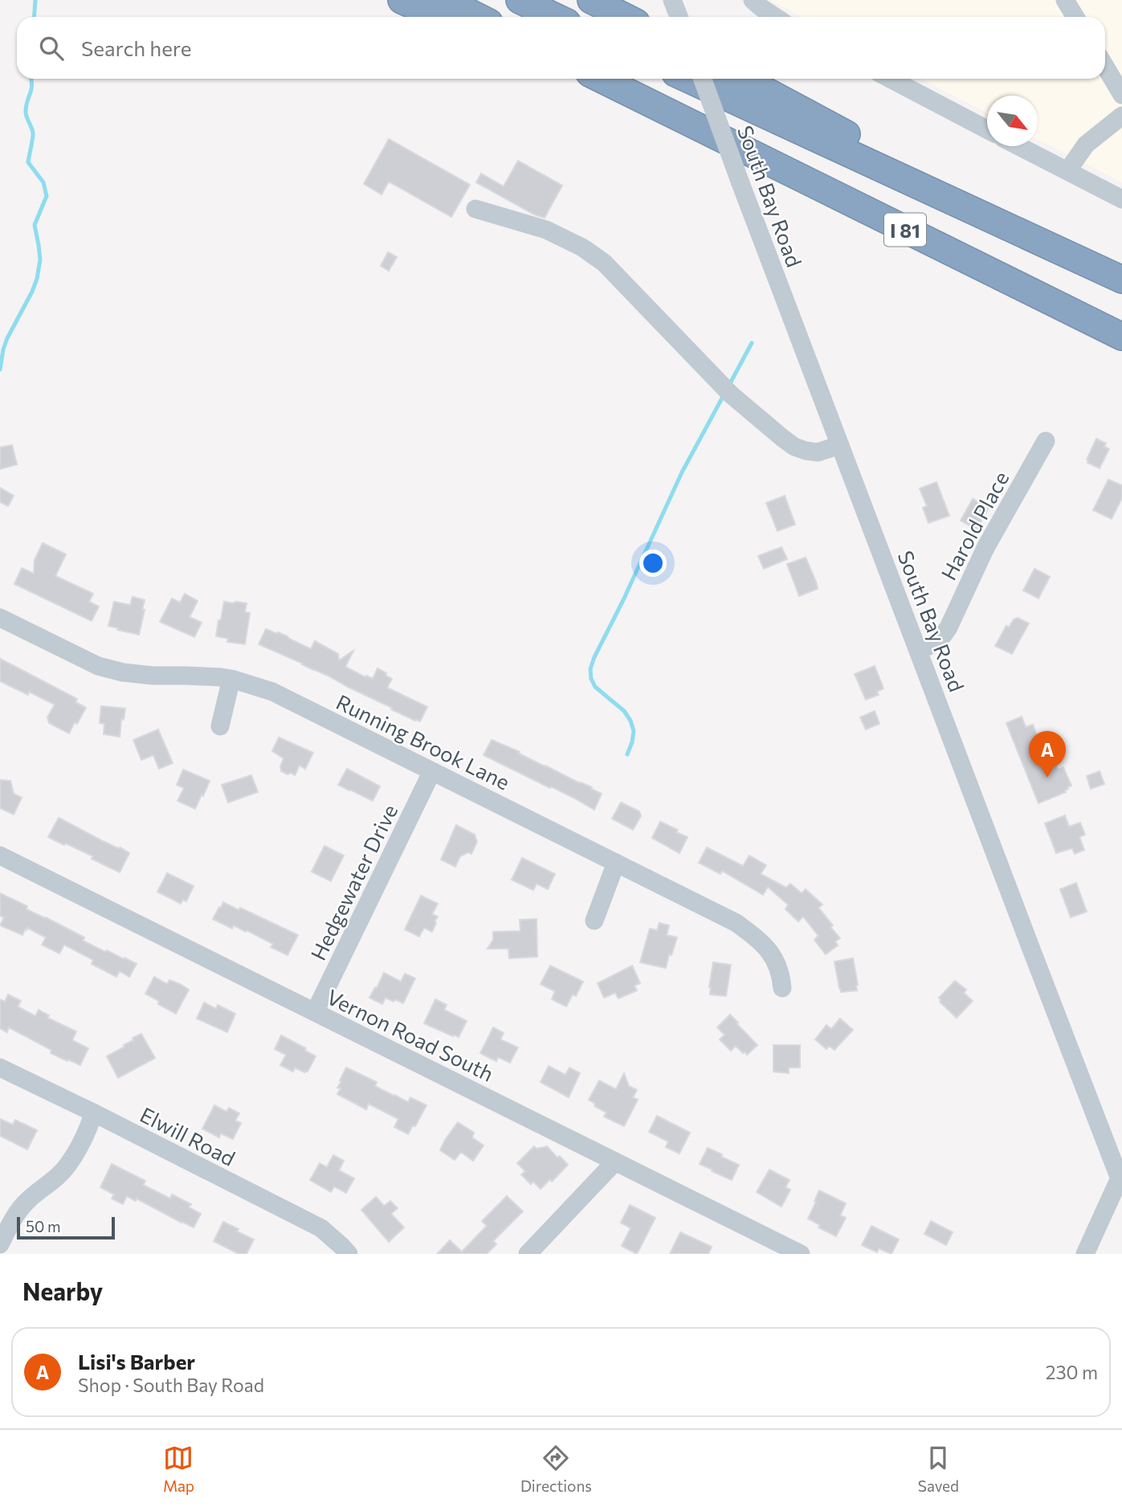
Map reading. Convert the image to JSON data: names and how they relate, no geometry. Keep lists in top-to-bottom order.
{
  "streets": {
    "highway": ["I 81"],
    "street": [
      "South Bay Road",
      "Harold Place",
      "Running Brook Lane",
      "Hedgewater Drive",
      "Vernon Road South",
      "Elwill Road"
    ]
  },
  "crossings": [
    ["South Bay Road", "Harold Place"],
    ["Running Brook Lane", "Hedgewater Drive"],
    ["Hedgewater Drive", "Vernon Road South"]
  ],
  "scale_bar": "50 m",
  "north": "bottom right",
  "page": {
    "search": "Search here",
    "pins": "A",
    "scale": "50 m",
    "heading": "Nearby",
    "list": [
      {
        "mark": "A",
        "name": "Lisi's Barber",
        "note": "Shop · South Bay Road",
        "value": "230 m"
      }
    ],
    "nav": ["Map", "Directions", "Saved"]
  }
}
